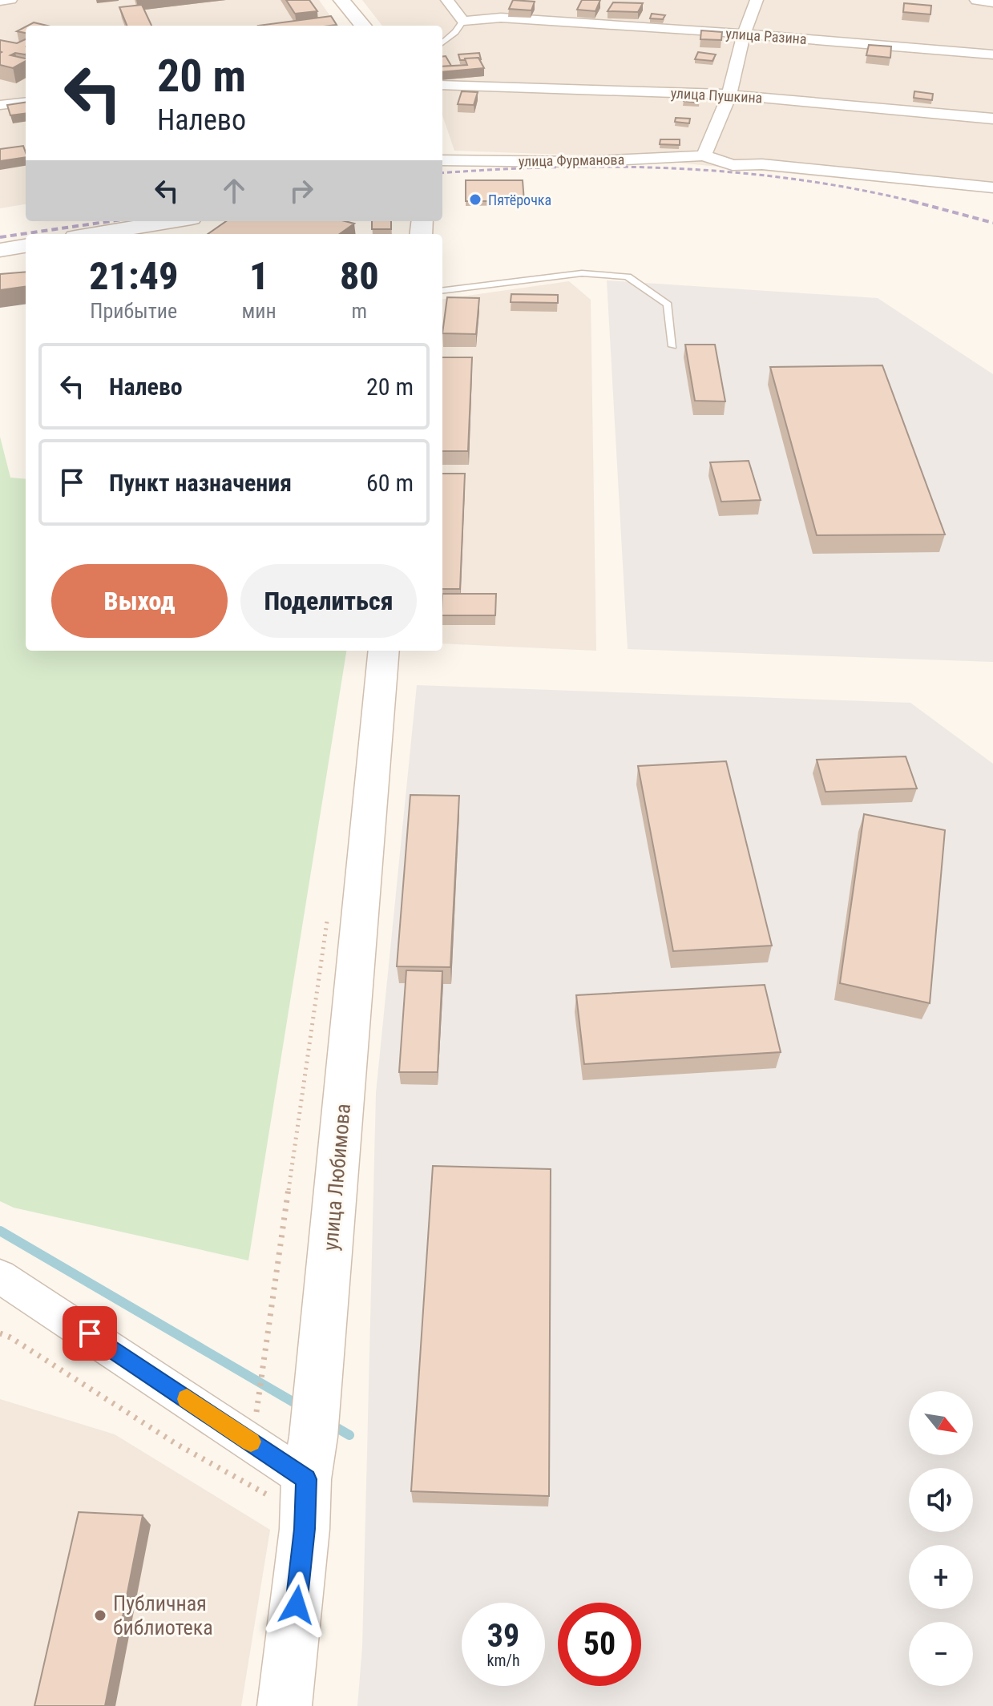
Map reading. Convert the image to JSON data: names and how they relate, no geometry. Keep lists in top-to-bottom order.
{
  "streets": {
    "main road": ["улица Любимова"],
    "street": ["улица Разина", "улица Пушкина", "улица Фурманова"]
  },
  "places": ["Пятёрочка", "Публичная библиотека"],
  "north": "bottom right",
  "page": {
    "turn": ["20 m", "Налево"],
    "eta": [
      "21:49",
      "Прибытие",
      "1",
      "мин",
      "80",
      "m"
    ],
    "list": [
      {
        "name": "Налево",
        "value": "20 m"
      },
      {
        "name": "Пункт назначения",
        "value": "60 m"
      }
    ],
    "buttons": ["Выход", "Поделиться"],
    "map_buttons": ["+", "−"],
    "speed": "39 km/h",
    "limit": "50"
  }
}
